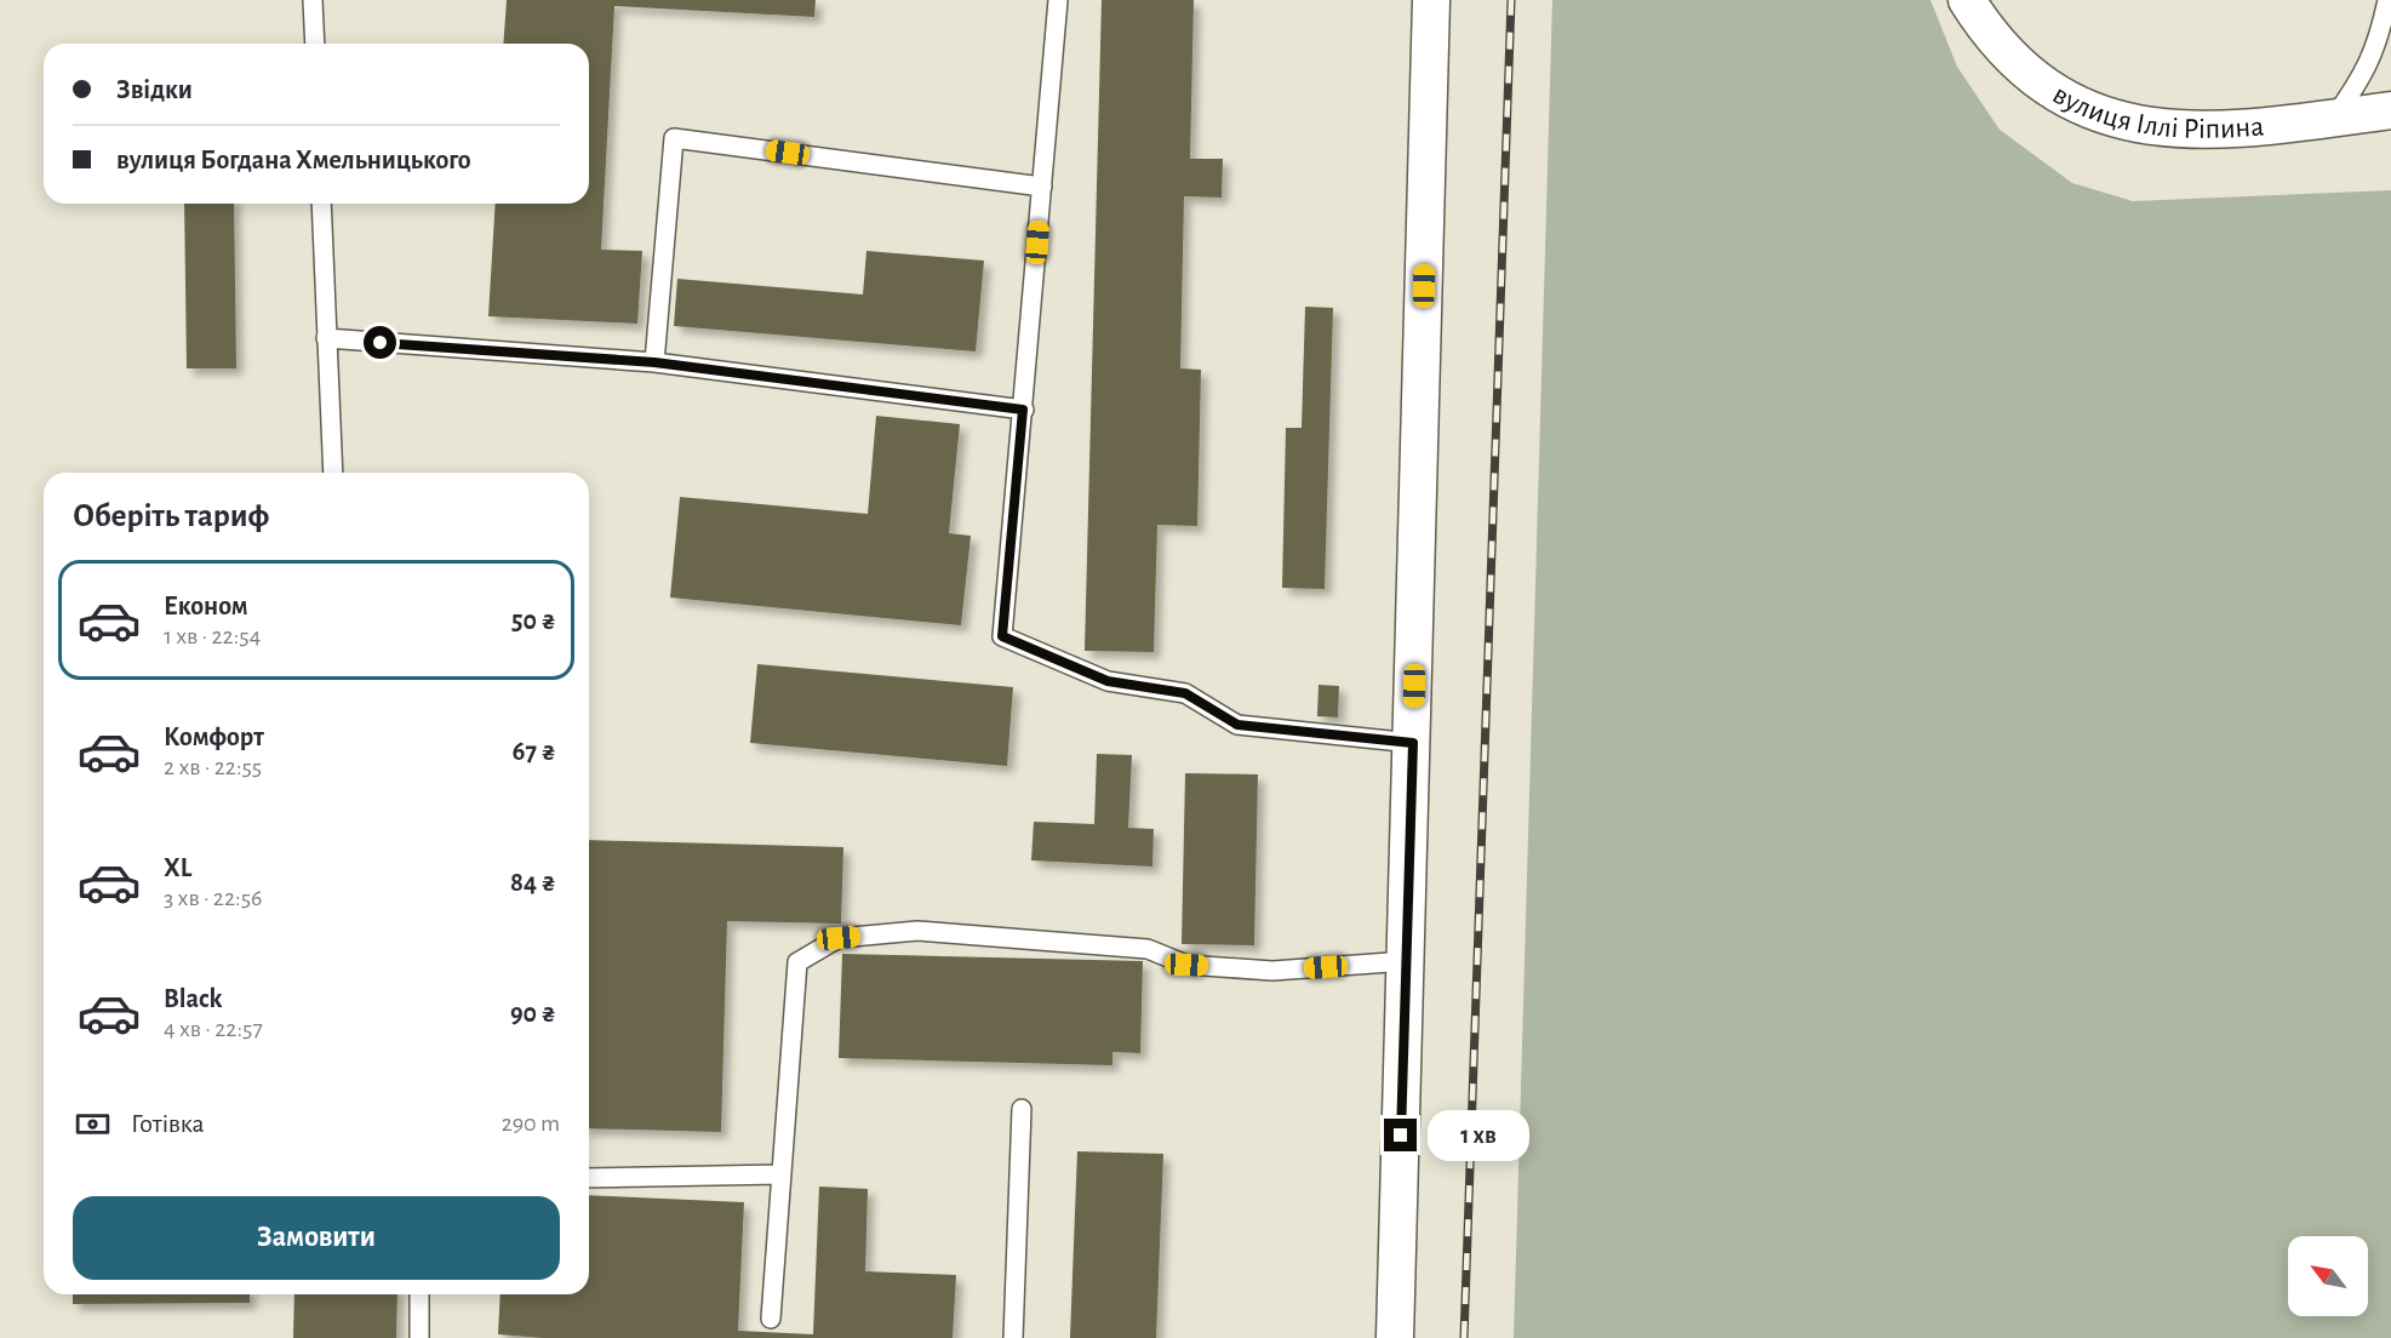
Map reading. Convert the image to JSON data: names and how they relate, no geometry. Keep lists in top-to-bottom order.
{
  "streets": {
    "street": ["вулиця Іллі Ріпина"]
  },
  "north": "top left",
  "page": {
    "banner": ["Звідки", "вулиця Богдана Хмельницького"],
    "heading": "Оберіть тариф",
    "list": [
      {
        "name": "Економ",
        "note": "1 хв · 22:54",
        "value": "50 ₴"
      },
      {
        "name": "Комфорт",
        "note": "2 хв · 22:55",
        "value": "67 ₴"
      },
      {
        "name": "XL",
        "note": "3 хв · 22:56",
        "value": "84 ₴"
      },
      {
        "name": "Black",
        "note": "4 хв · 22:57",
        "value": "90 ₴"
      }
    ],
    "pay": ["Готівка", "290 m"],
    "bubble": "1 хв",
    "buttons": "Замовити"
  }
}
